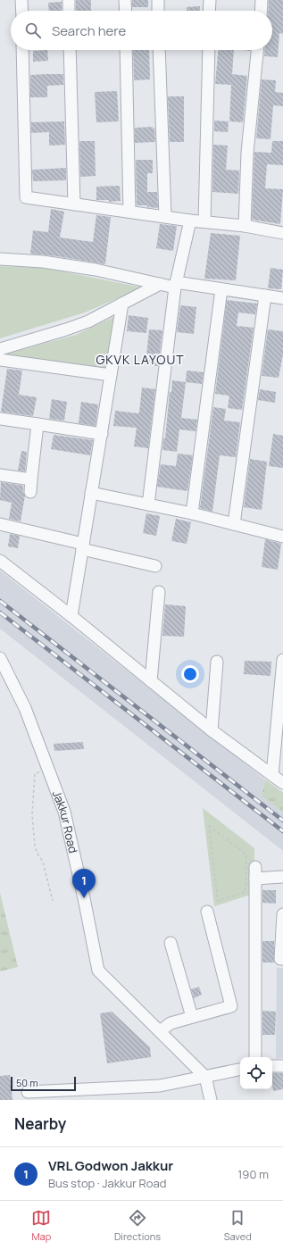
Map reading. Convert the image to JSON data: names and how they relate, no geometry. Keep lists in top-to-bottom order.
{
  "streets": {
    "street": ["Jakkur Road"]
  },
  "districts": ["GKVK LAYOUT"],
  "scale_bar": "50 m",
  "page": {
    "search": "Search here",
    "pins": "1",
    "scale": "50 m",
    "heading": "Nearby",
    "list": [
      {
        "mark": "1",
        "name": "VRL Godwon Jakkur",
        "note": "Bus stop · Jakkur Road",
        "value": "190 m"
      }
    ],
    "nav": ["Map", "Directions", "Saved"]
  }
}
